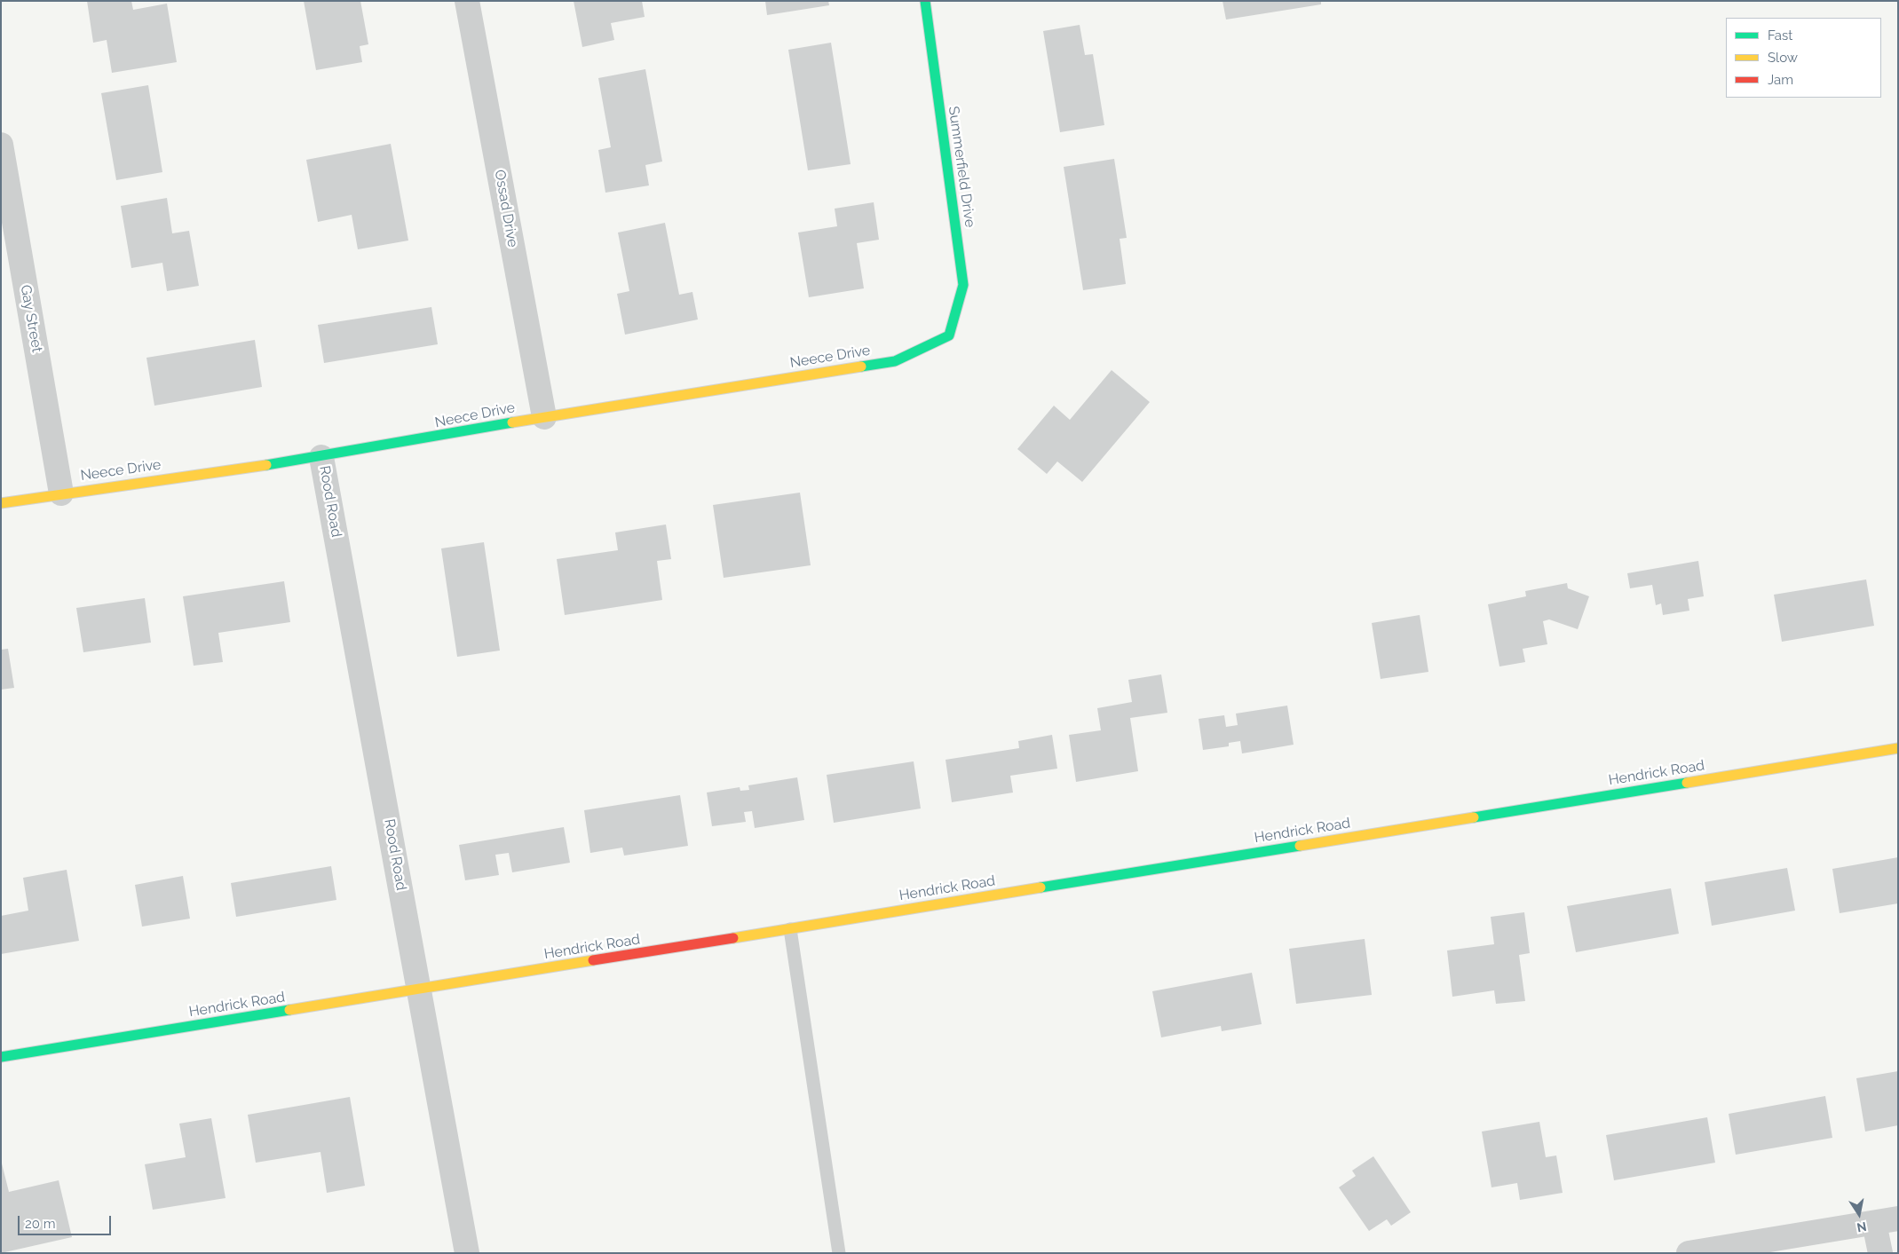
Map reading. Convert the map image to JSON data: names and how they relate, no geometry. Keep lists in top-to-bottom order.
{
  "streets": {
    "street": [
      "Summerfield Drive",
      "Ossad Drive",
      "Gay Street",
      "Neece Drive",
      "Rood Road",
      "Hendrick Road"
    ]
  },
  "crossings": [
    ["Summerfield Drive", "Neece Drive"],
    ["Ossad Drive", "Neece Drive"],
    ["Gay Street", "Neece Drive"],
    ["Neece Drive", "Rood Road"],
    ["Rood Road", "Hendrick Road"]
  ],
  "legend": ["Fast", "Slow", "Jam"],
  "scale_bar": "20 m",
  "north": "bottom"
}
